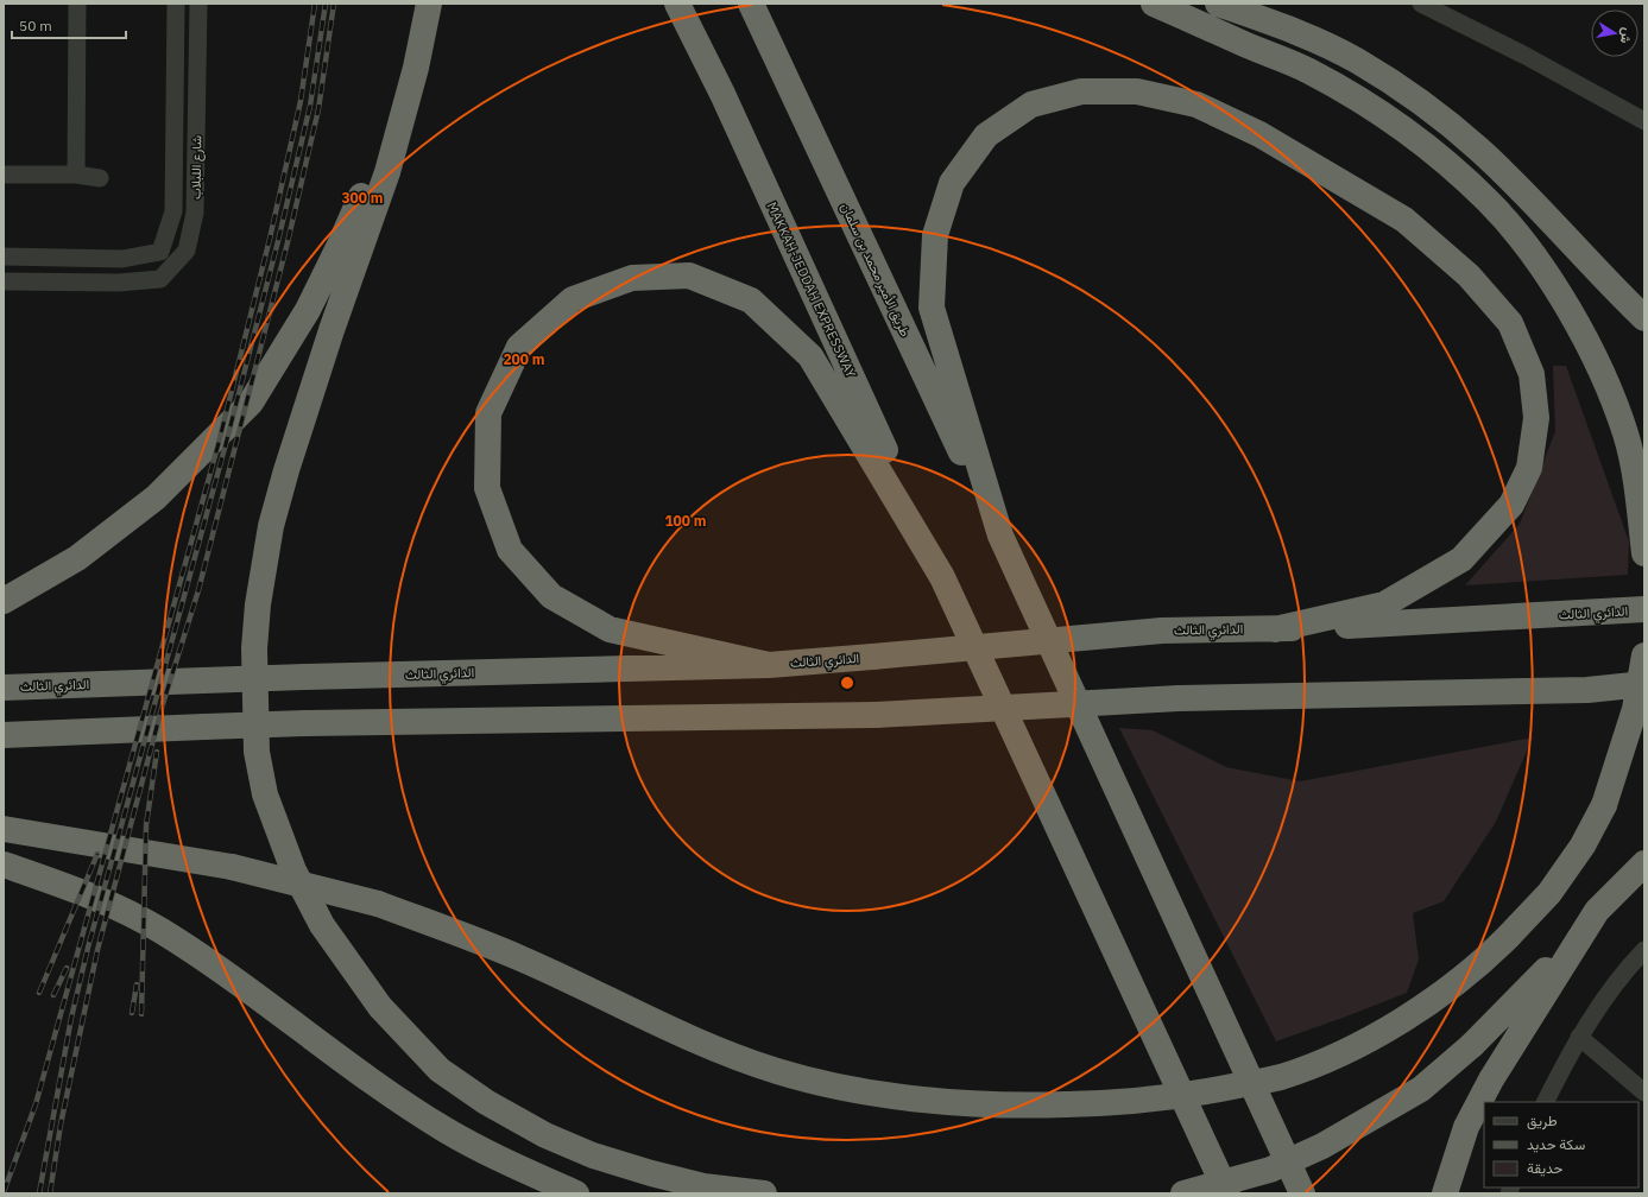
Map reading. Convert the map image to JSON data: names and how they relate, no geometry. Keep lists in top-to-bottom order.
{
  "streets": {
    "highway": ["طريق الأمير محمد بن سلمان", "MAKKAH-JEDDAH EXPRESSWAY", "الدائري الثالث"],
    "street": ["شارع اللبلاب"]
  },
  "legend": ["طريق", "سكة حديد", "حديقة"],
  "scale_bar": "50 m",
  "north": "right",
  "rings": ["300 m", "200 m", "100 m"]
}
